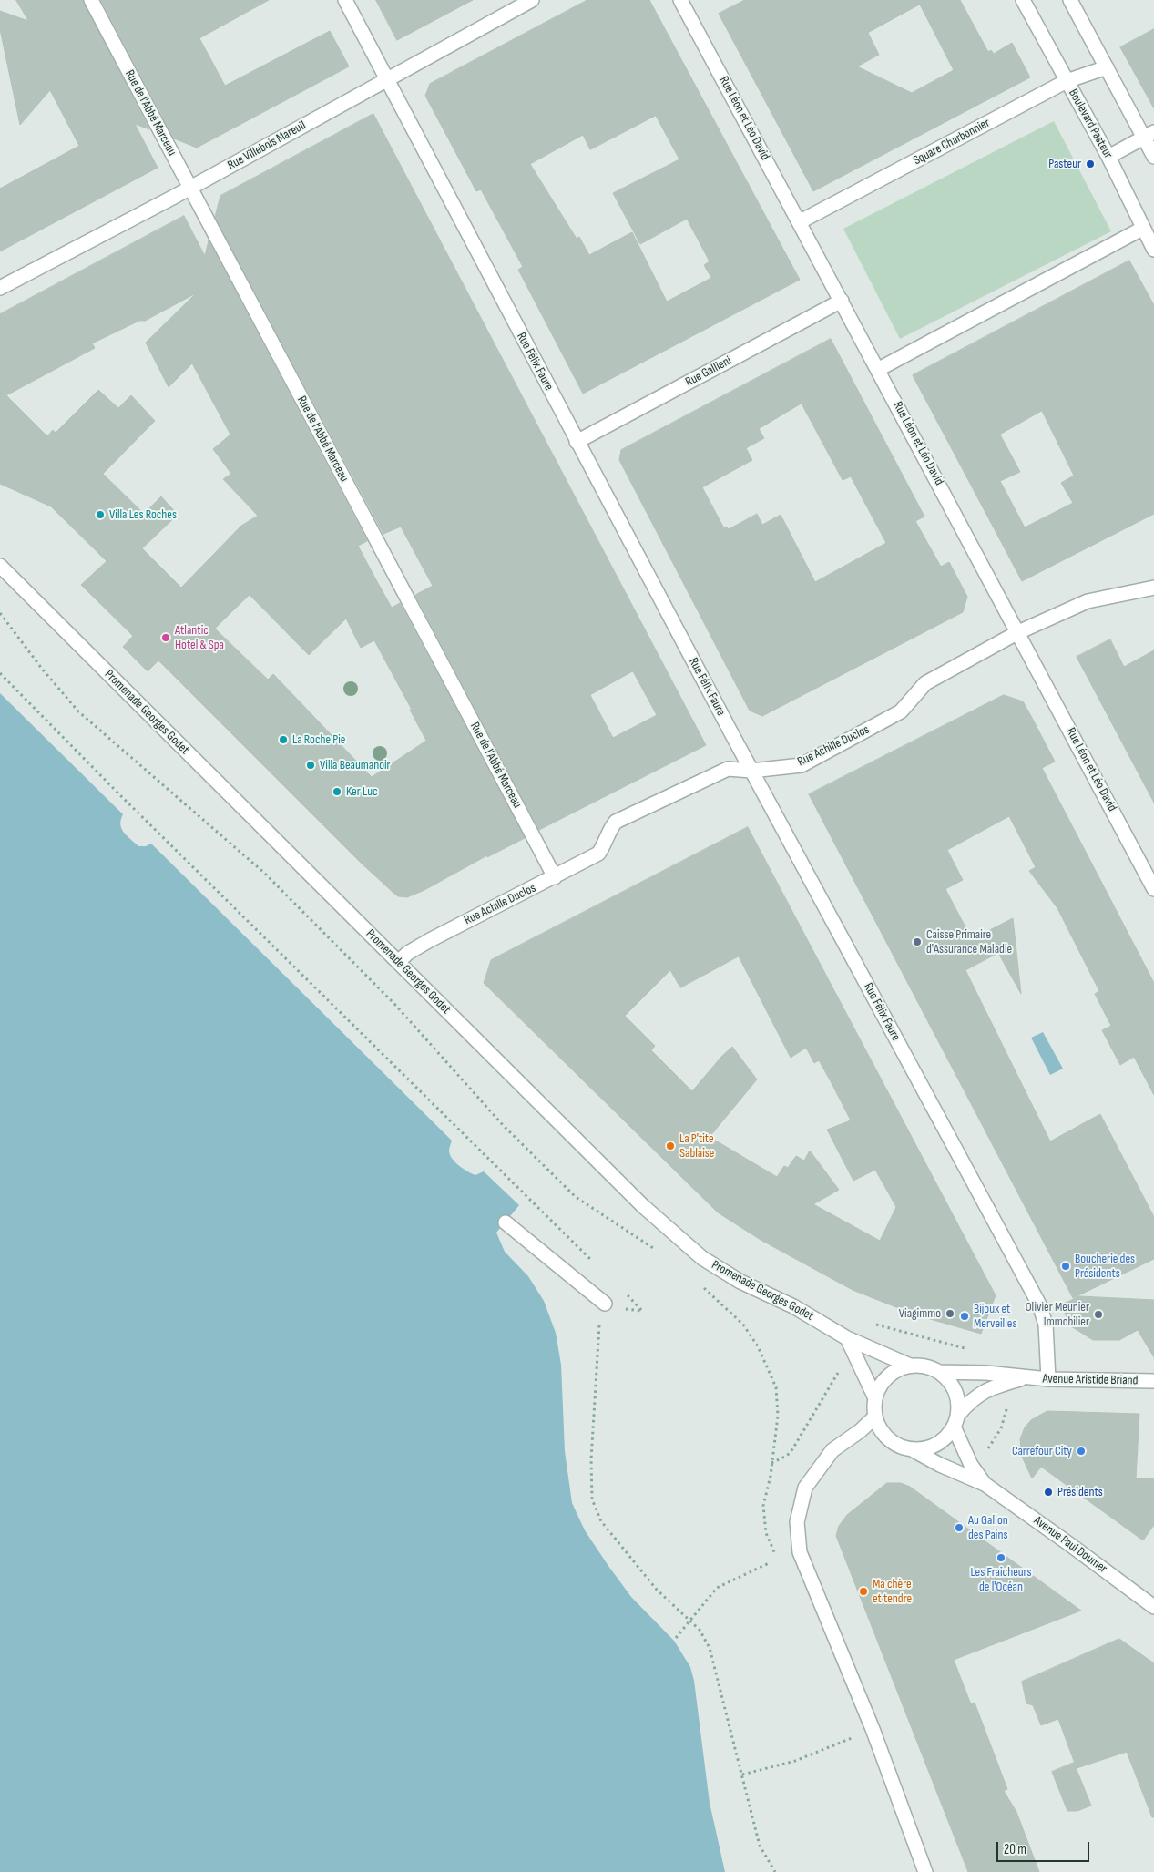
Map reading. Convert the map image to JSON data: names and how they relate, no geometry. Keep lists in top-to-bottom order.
{
  "streets": {
    "street": [
      "Rue de l'Abbé Marceau",
      "Rue Léon et Léo David",
      "Boulevard Pasteur",
      "Square Charbonnier",
      "Rue Villebois Mareuil",
      "Rue Félix Faure",
      "Rue Gallieni",
      "Promenade Georges Godet",
      "Rue Achille Duclos",
      "Avenue Aristide Briand",
      "Avenue Paul Doumer"
    ]
  },
  "crossings": [
    ["Rue de l'Abbé Marceau", "Rue Villebois Mareuil"],
    ["Rue de l'Abbé Marceau", "Rue Achille Duclos"],
    ["Rue Léon et Léo David", "Square Charbonnier"],
    ["Rue Léon et Léo David", "Rue Gallieni"],
    ["Rue Léon et Léo David", "Rue Achille Duclos"],
    ["Boulevard Pasteur", "Square Charbonnier"],
    ["Rue Villebois Mareuil", "Rue Félix Faure"],
    ["Rue Félix Faure", "Rue Gallieni"],
    ["Rue Félix Faure", "Rue Achille Duclos"],
    ["Rue Félix Faure", "Avenue Aristide Briand"],
    ["Promenade Georges Godet", "Rue Achille Duclos"],
    ["Promenade Georges Godet", "Avenue Aristide Briand"],
    ["Promenade Georges Godet", "Avenue Paul Doumer"],
    ["Avenue Aristide Briand", "Avenue Paul Doumer"]
  ],
  "places": [
    "Pasteur",
    "Villa Les Roches",
    "Atlantic Hotel & Spa",
    "La Roche Pie",
    "Villa Beaumanoir",
    "Ker Luc",
    "Caisse Primaire d'Assurance Maladie",
    "La P'tite Sablaise",
    "Boucherie des Présidents",
    "Viagimmo",
    "Olivier Meunier Immobilier",
    "Bijoux et Merveilles",
    "Carrefour City",
    "Présidents",
    "Au Galion des Pains",
    "Les Fraicheurs de l'Océan",
    "Ma chère et tendre"
  ],
  "scale_bar": "20 m"
}
